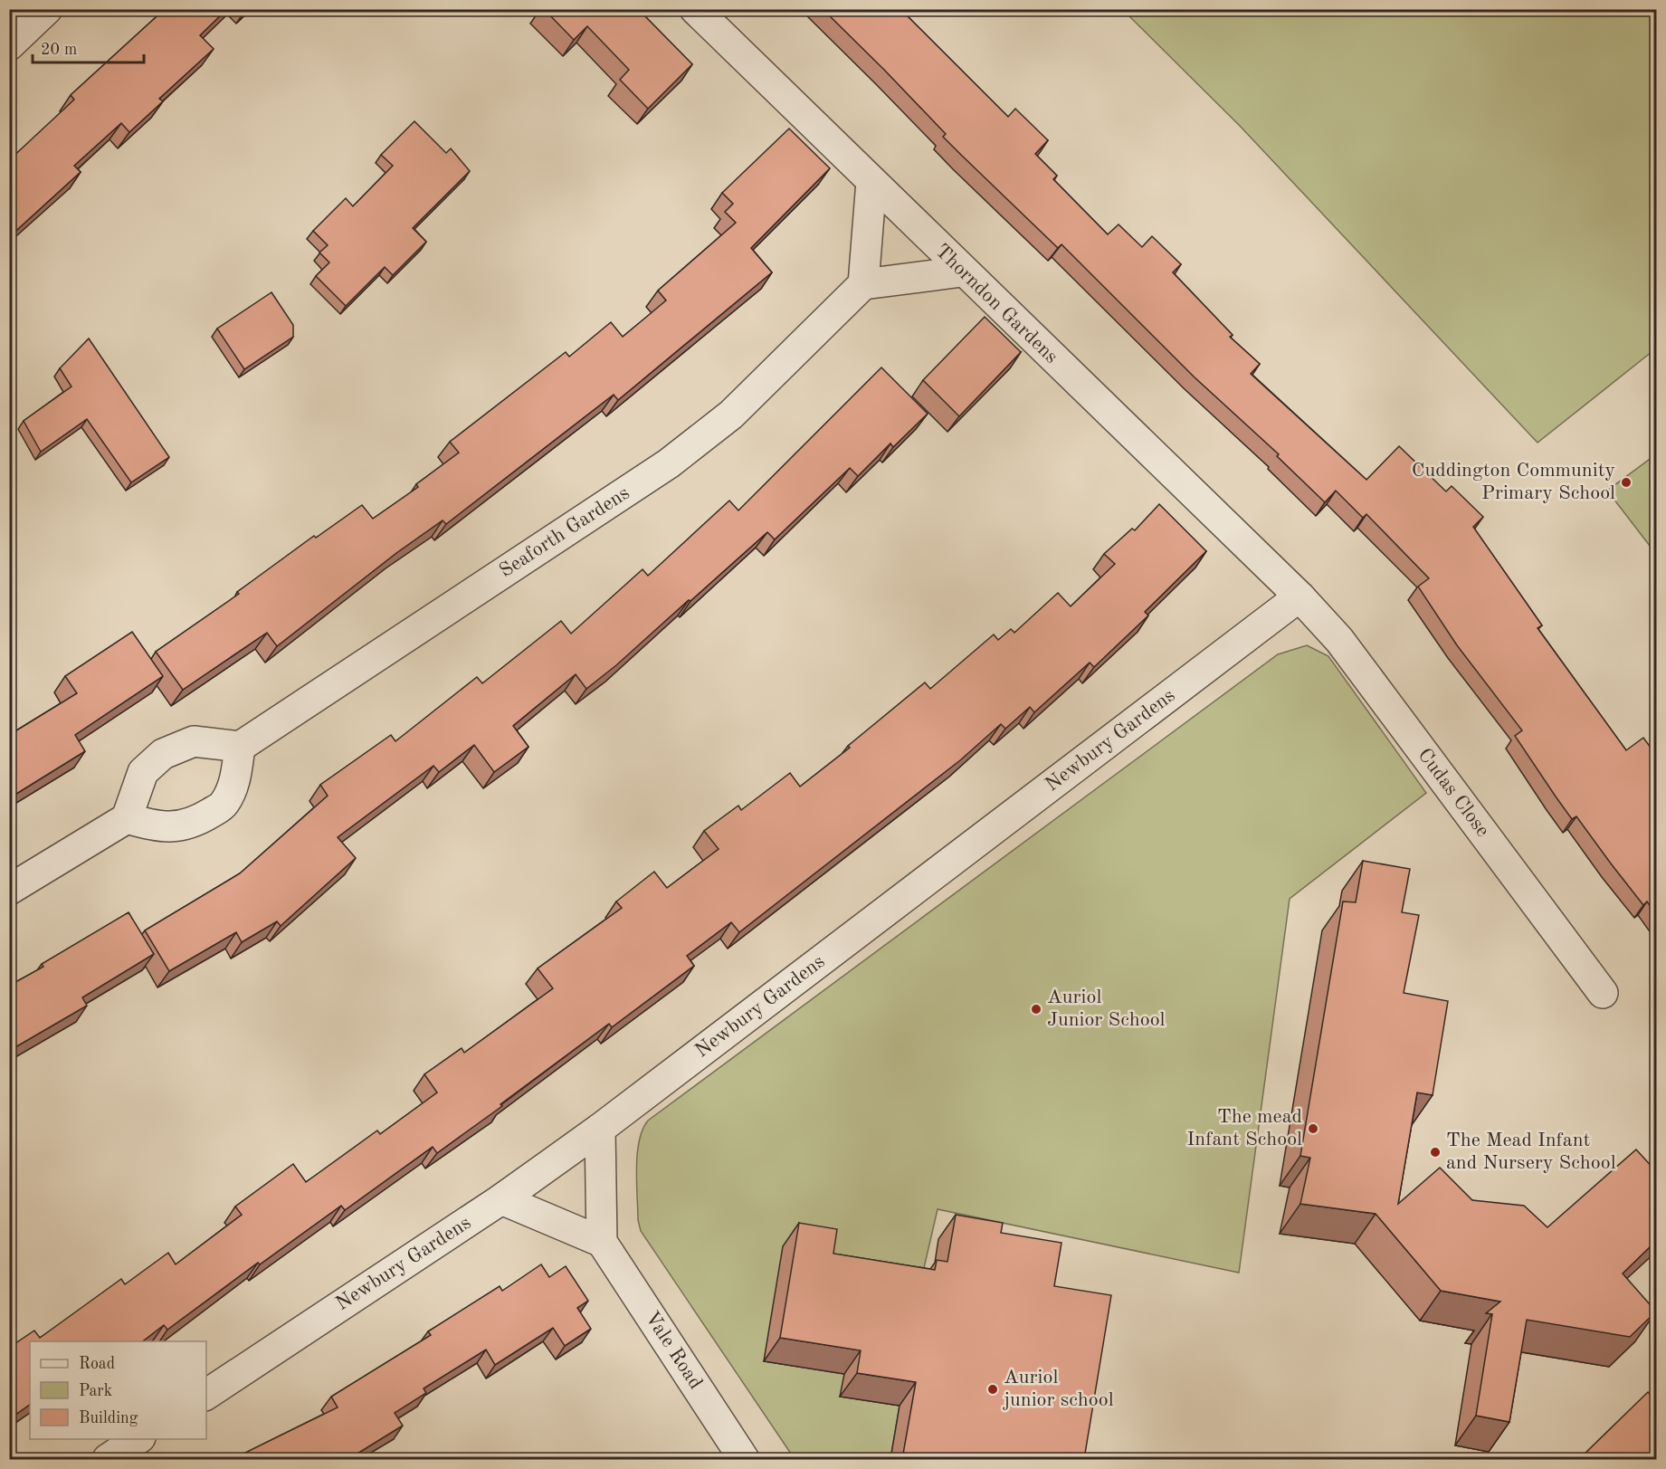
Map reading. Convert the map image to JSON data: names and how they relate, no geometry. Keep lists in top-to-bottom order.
{
  "streets": {
    "street": [
      "Thorndon Gardens",
      "Seaforth Gardens",
      "Newbury Gardens",
      "Cudas Close",
      "Vale Road"
    ]
  },
  "crossings": [
    ["Thorndon Gardens", "Newbury Gardens"],
    ["Thorndon Gardens", "Cudas Close"],
    ["Newbury Gardens", "Cudas Close"]
  ],
  "places": [
    "Cuddington Community Primary School",
    "Auriol Junior School",
    "The mead Infant School",
    "The Mead Infant and Nursery School",
    "Auriol junior school"
  ],
  "legend": ["Road", "Park", "Building"],
  "scale_bar": "20 m"
}
